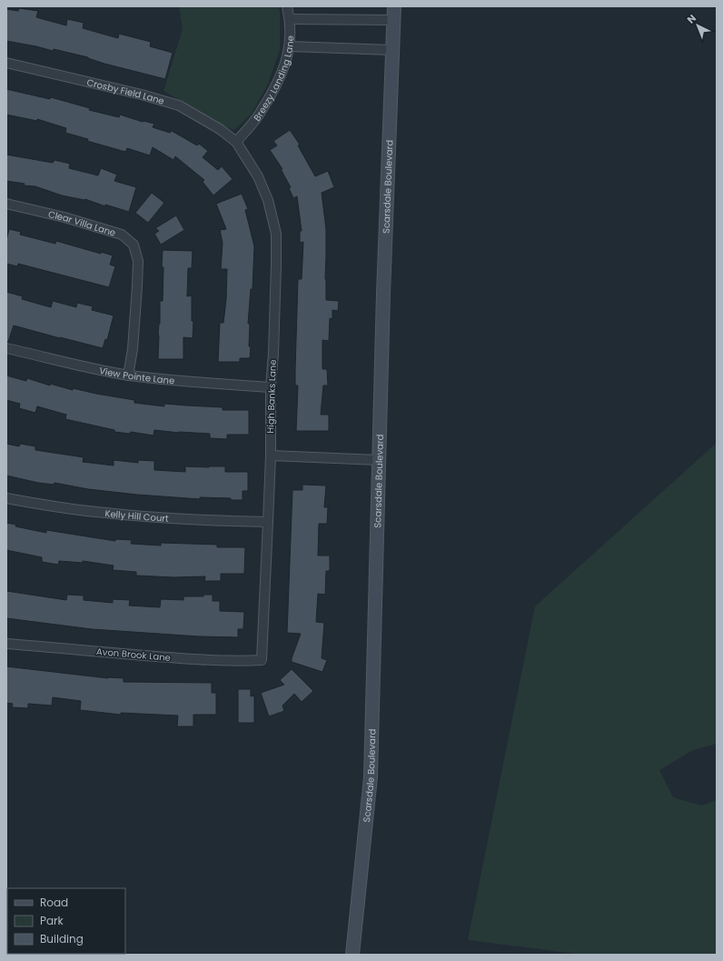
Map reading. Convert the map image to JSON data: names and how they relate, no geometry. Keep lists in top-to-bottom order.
{
  "streets": {
    "main road": ["Scarsdale Boulevard"],
    "street": [
      "Breezy Landing Lane",
      "Crosby Field Lane",
      "Clear Villa Lane",
      "View Pointe Lane",
      "High Banks Lane",
      "Kelly Hill Court",
      "Avon Brook Lane"
    ]
  },
  "crossings": [
    ["Breezy Landing Lane", "Crosby Field Lane"],
    ["Breezy Landing Lane", "High Banks Lane"],
    ["Crosby Field Lane", "High Banks Lane"],
    ["Clear Villa Lane", "View Pointe Lane"],
    ["View Pointe Lane", "High Banks Lane"],
    ["High Banks Lane", "Kelly Hill Court"],
    ["High Banks Lane", "Avon Brook Lane"]
  ],
  "legend": ["Road", "Park", "Building"],
  "north": "top left"
}
